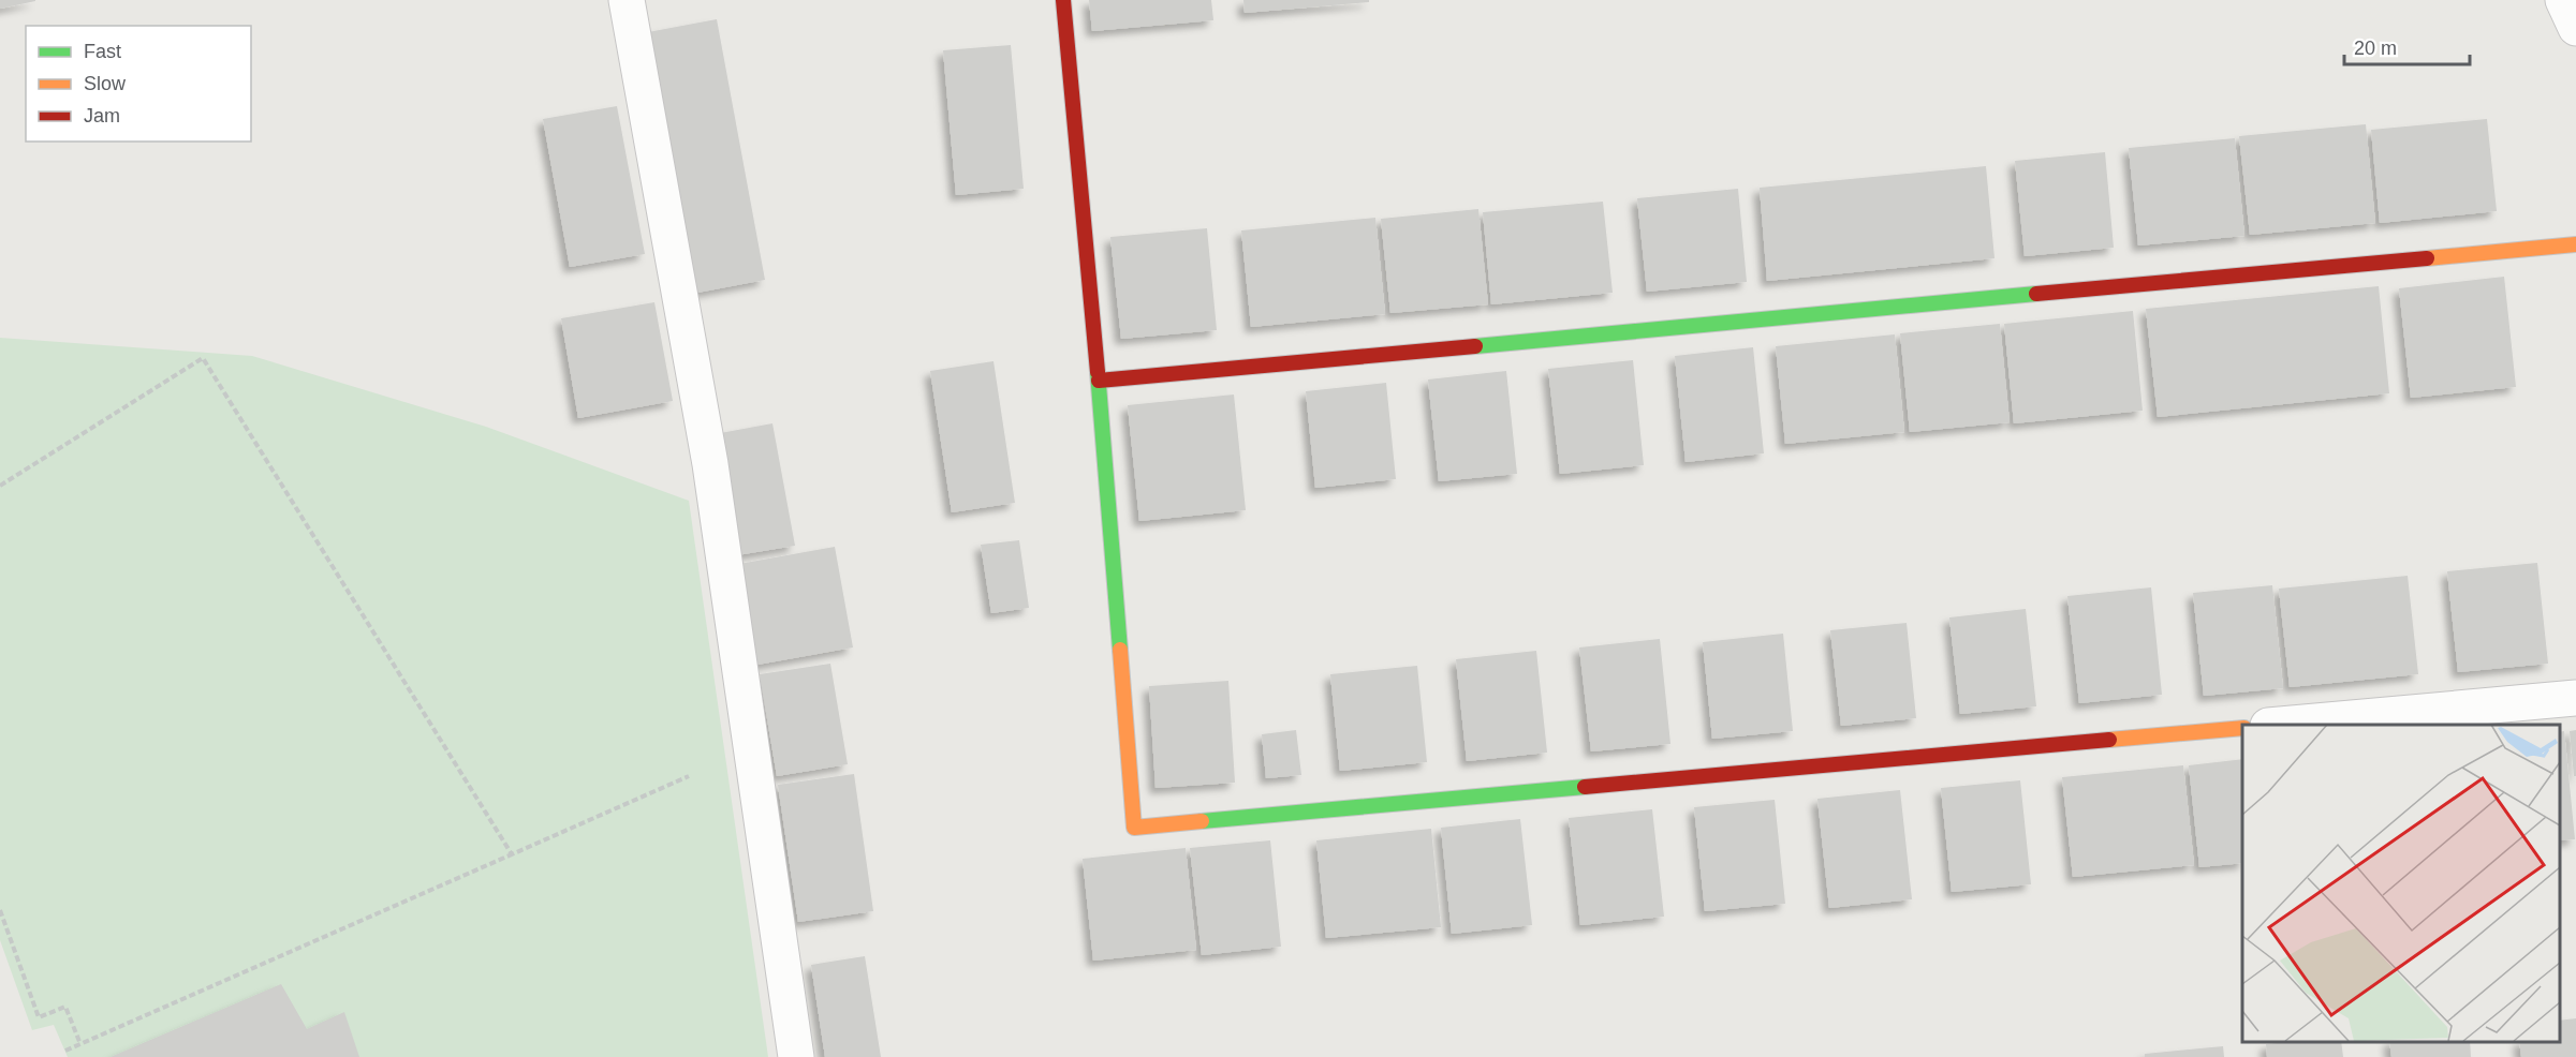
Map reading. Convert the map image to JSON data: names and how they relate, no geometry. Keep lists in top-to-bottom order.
{
  "legend": ["Fast", "Slow", "Jam"],
  "scale_bar": "20 m"
}
